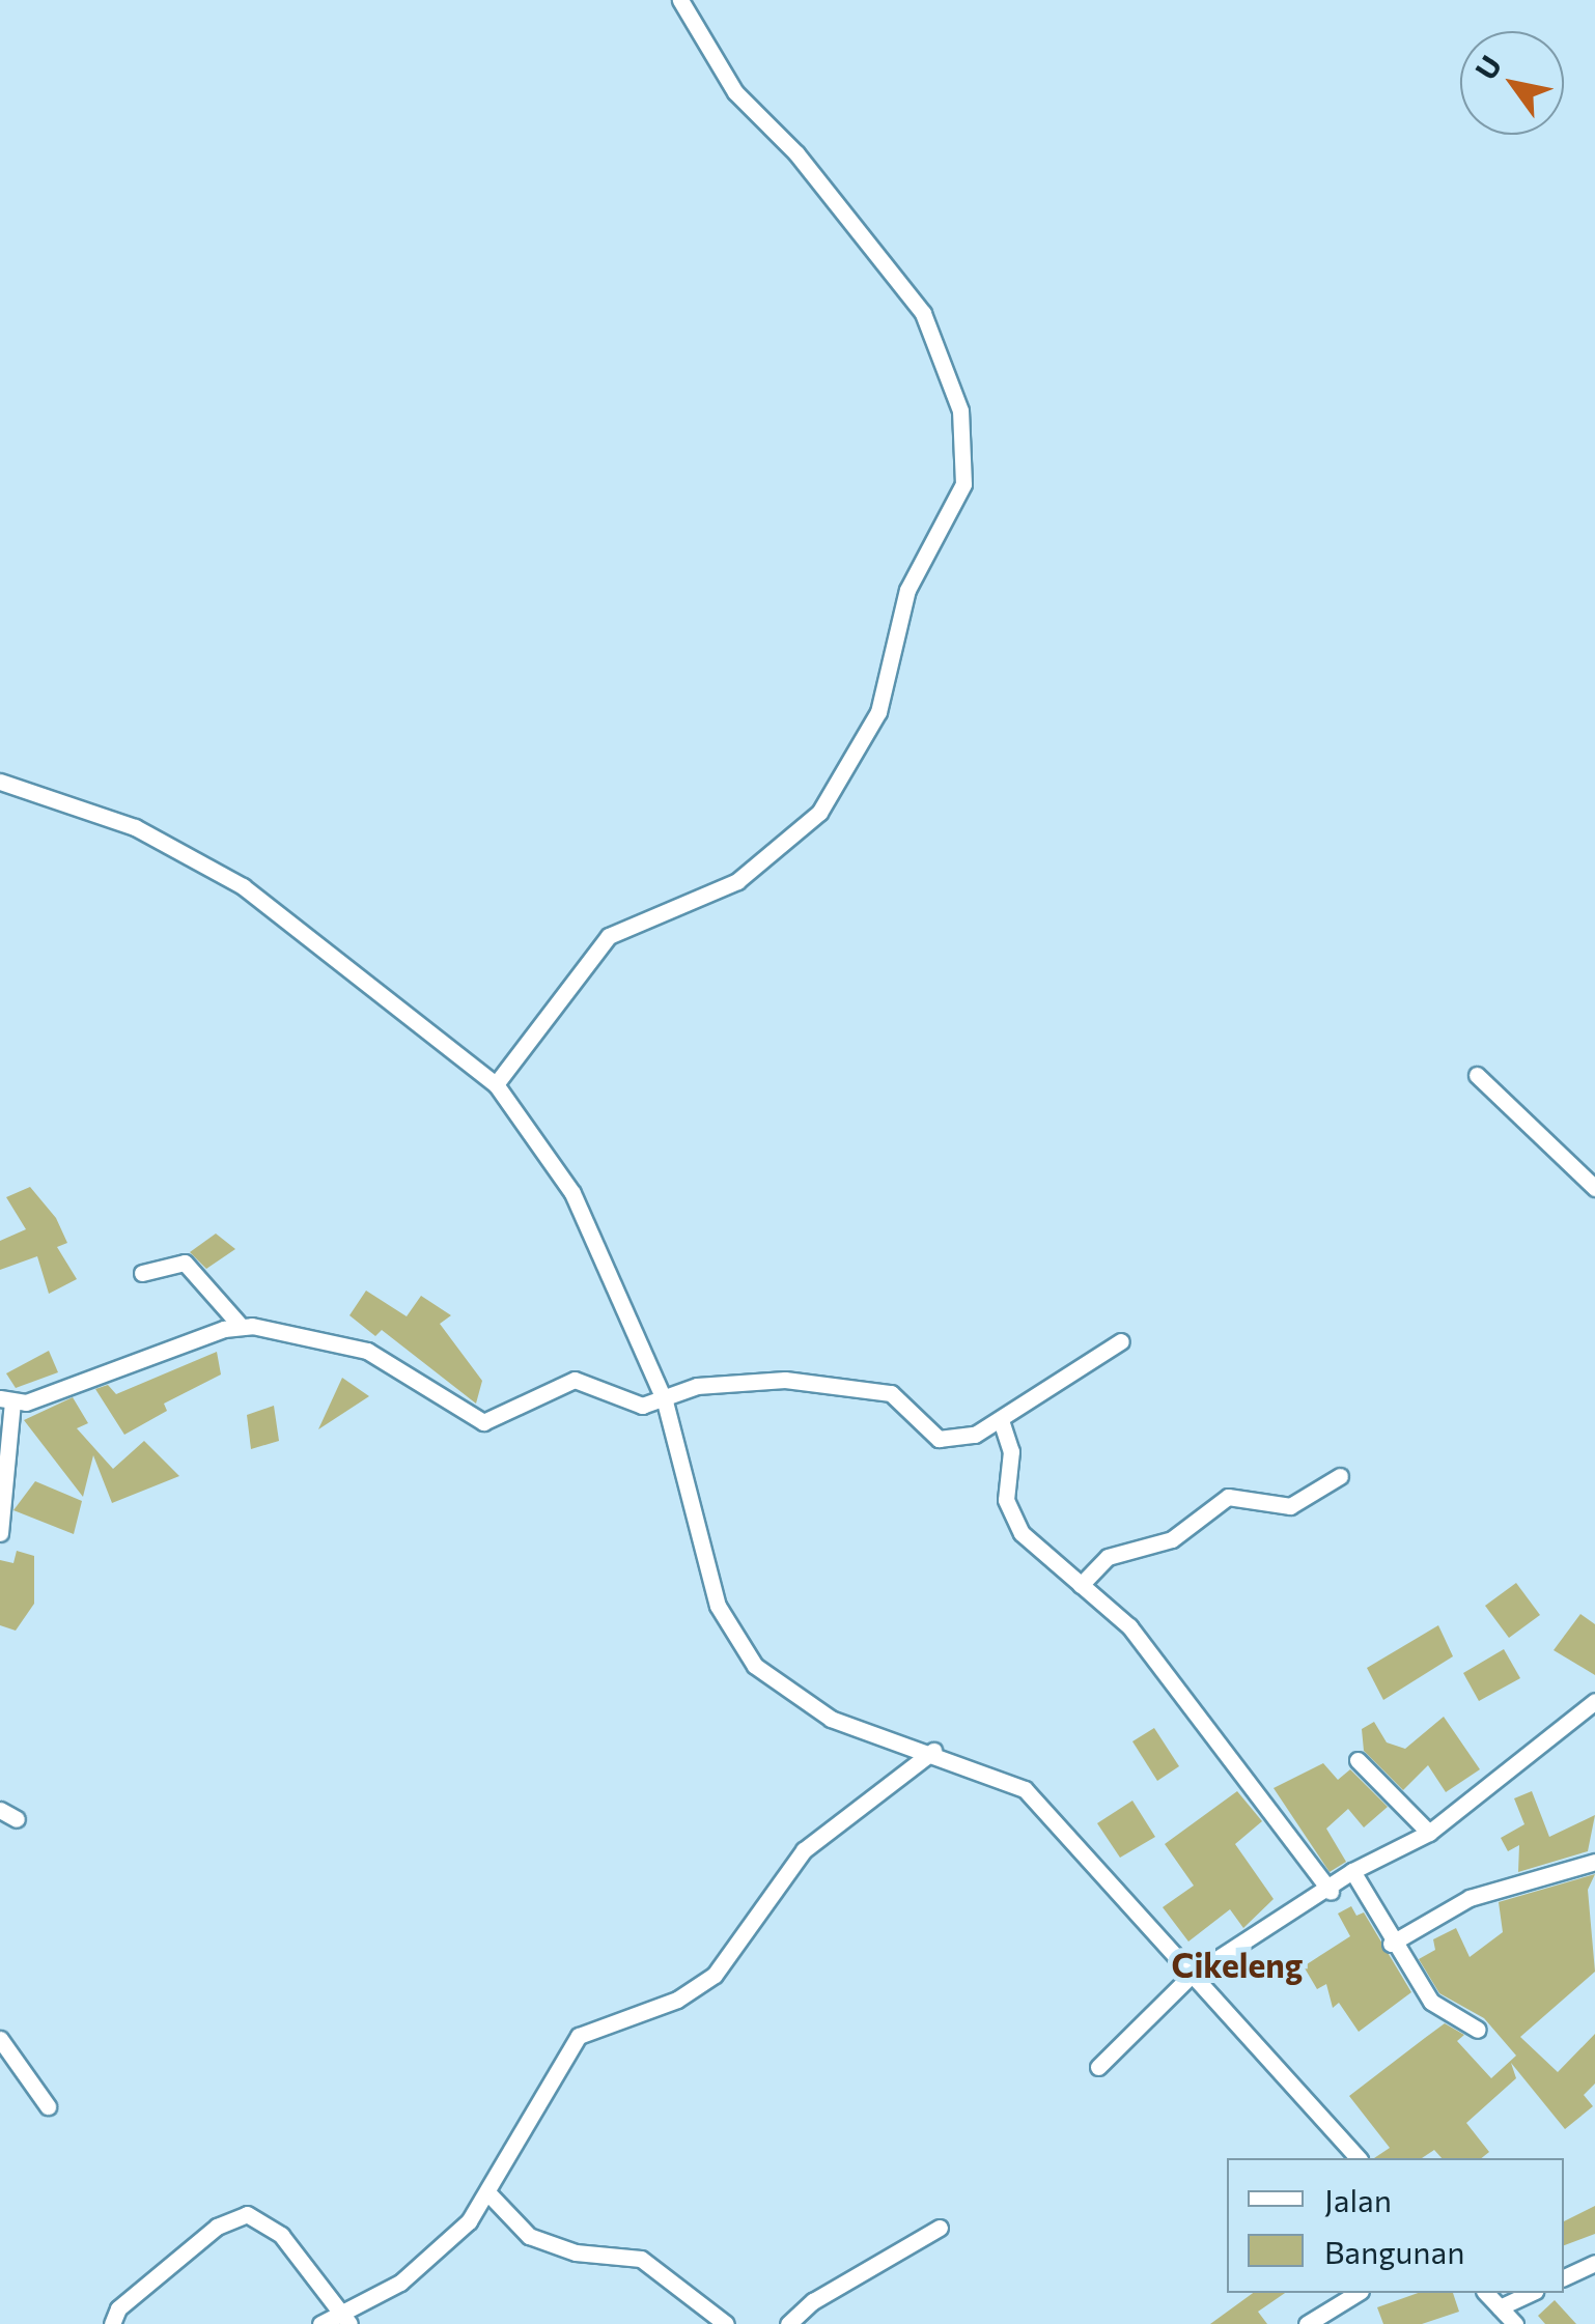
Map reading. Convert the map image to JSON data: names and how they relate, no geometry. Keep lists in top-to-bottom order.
{
  "districts": ["Cikeleng"],
  "legend": ["Jalan", "Bangunan"],
  "north": "top left"
}
